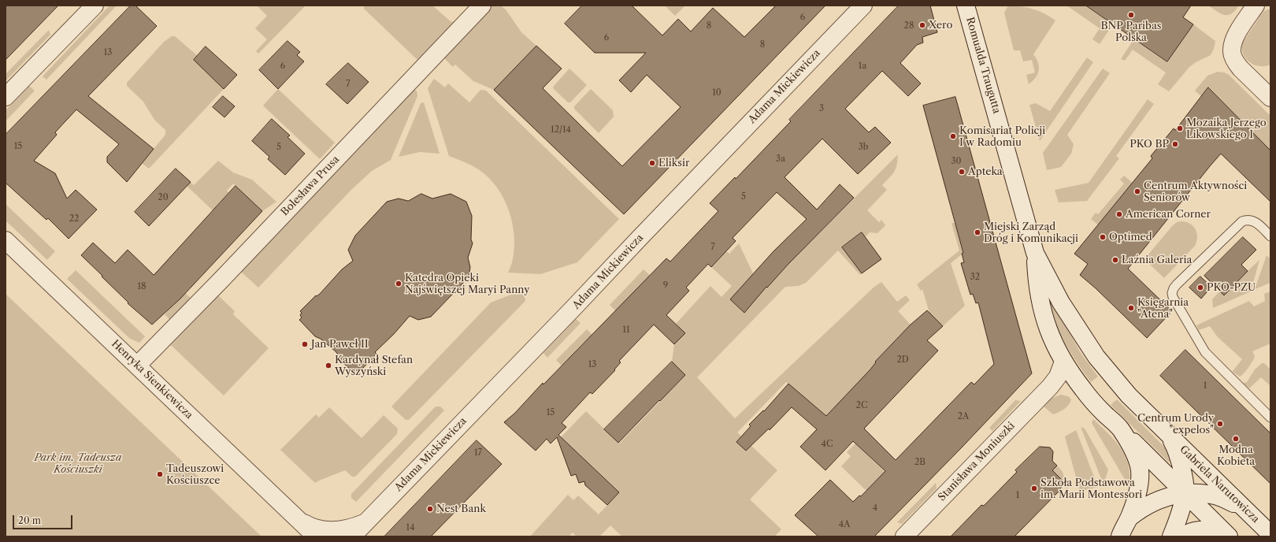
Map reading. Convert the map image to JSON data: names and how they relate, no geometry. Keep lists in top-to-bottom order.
{
  "streets": {
    "street": [
      "Romualda Traugutta",
      "Adama Mickiewicza",
      "Bolesława Prusa",
      "Henryka Sienkiewicza",
      "Stanisława Moniuszki",
      "Gabriela Narutowicza"
    ]
  },
  "crossings": [
    ["Romualda Traugutta", "Stanisława Moniuszki"],
    ["Romualda Traugutta", "Gabriela Narutowicza"],
    ["Adama Mickiewicza", "Henryka Sienkiewicza"],
    ["Bolesława Prusa", "Henryka Sienkiewicza"]
  ],
  "parks": ["Park im. Tadeusza Kościuszki"],
  "places": [
    "BNP Paribas Polska",
    "Xero",
    "Mozaika Jerzego Likowskiego I",
    "Komisariat Policji I w Radomiu",
    "PKO BP",
    "Eliksir",
    "Apteka",
    "Centrum Aktywności Seniorów",
    "American Corner",
    "Miejski Zarząd Dróg i Komunikacji",
    "Optimed",
    "Łaźnia Galeria",
    "Katedra Opieki Najświętszej Maryi Panny",
    "PKO-PZU",
    "Księgarnia \"Atena\"",
    "Jan Paweł II",
    "Kardynał Stefan Wyszyński",
    "Centrum Urody \"expelos\"",
    "Modna Kobieta",
    "Tadeuszowi Kościuszce",
    "Szkoła Podstawowa im. Marii Montessori",
    "Nest Bank"
  ],
  "house_numbers": [
    "6",
    "8",
    "28",
    "6",
    "8",
    "13",
    "6",
    "1a",
    "7",
    "10",
    "3",
    "12/14",
    "15",
    "5",
    "3b",
    "3a",
    "30",
    "5",
    "20",
    "22",
    "7",
    "32",
    "9",
    "18",
    "11",
    "2D",
    "13",
    "1",
    "2C",
    "15",
    "2A",
    "4C",
    "17",
    "2B",
    "1",
    "4",
    "4A",
    "14"
  ],
  "scale_bar": "20 m"
}
